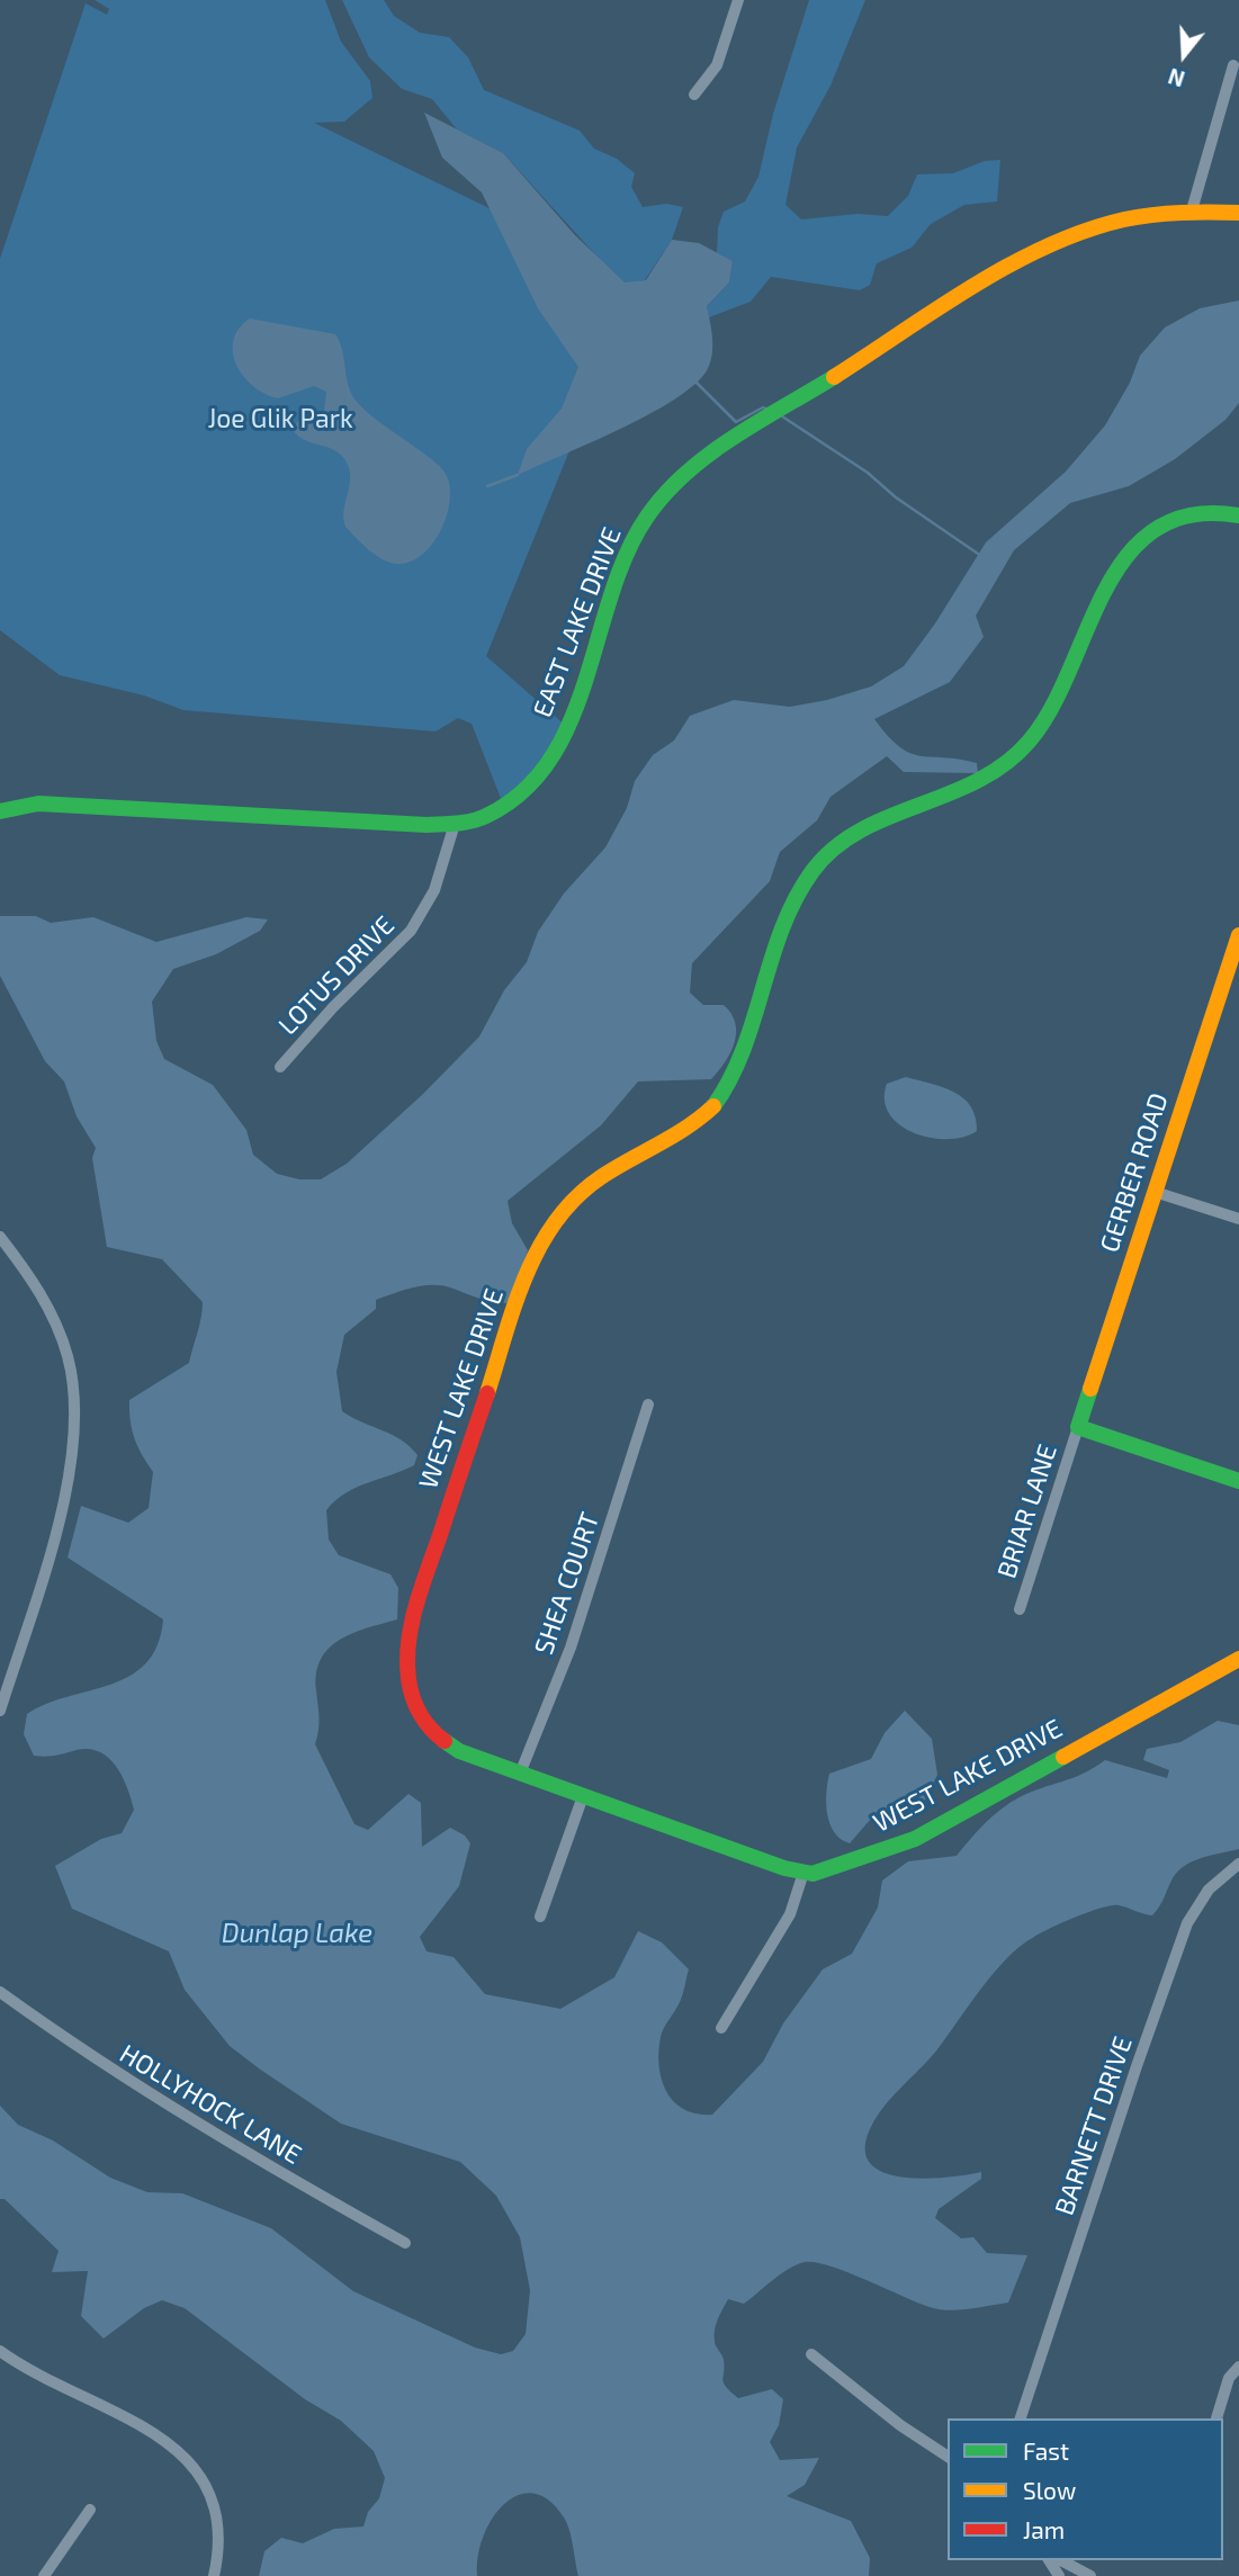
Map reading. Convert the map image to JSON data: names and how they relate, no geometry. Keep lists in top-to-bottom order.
{
  "streets": {
    "street": [
      "EAST LAKE DRIVE",
      "LOTUS DRIVE",
      "GERBER ROAD",
      "WEST LAKE DRIVE",
      "BRIAR LANE",
      "SHEA COURT",
      "HOLLYHOCK LANE",
      "BARNETT DRIVE"
    ]
  },
  "crossings": [
    ["EAST LAKE DRIVE", "LOTUS DRIVE"],
    ["GERBER ROAD", "BRIAR LANE"],
    ["WEST LAKE DRIVE", "SHEA COURT"]
  ],
  "water": ["Dunlap Lake"],
  "parks": ["Joe Glik Park"],
  "legend": ["Fast", "Slow", "Jam"],
  "north": "bottom"
}
